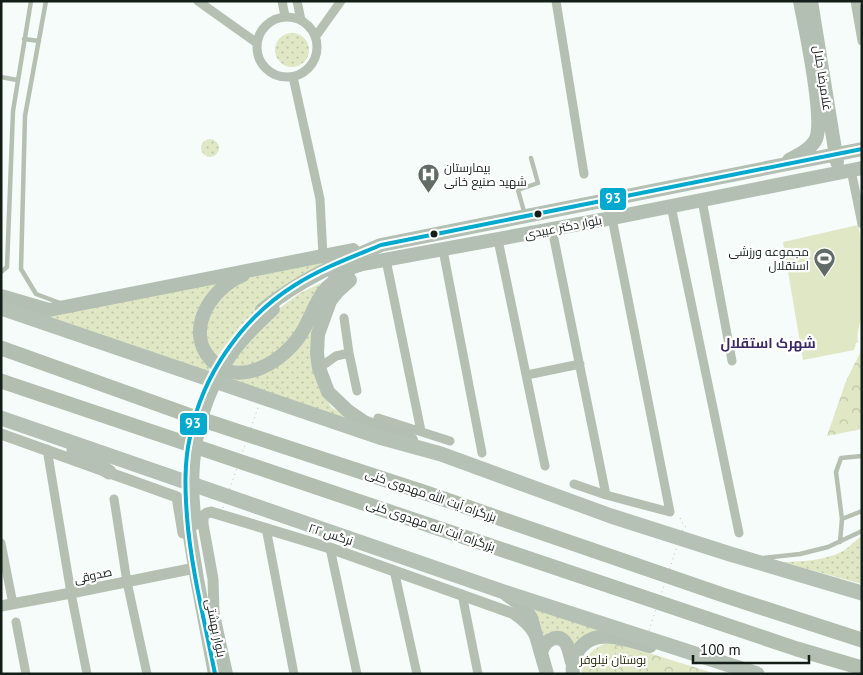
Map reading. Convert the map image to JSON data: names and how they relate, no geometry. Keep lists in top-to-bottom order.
{
  "streets": {
    "highway": ["بزرگراه آیت الله مهدوی کنی", "بزرگراه آیت اله مهدوی کنی"],
    "main road": ["غلامرضا جلال", "بلوار دکتر عبیدی", "بلوار بهشتی"],
    "street": ["نرگس ۲۲", "صدوقی"]
  },
  "crossings": [
    ["غلامرضا جلال", "بلوار دکتر عبیدی"],
    ["نرگس ۲۲", "بلوار بهشتی"]
  ],
  "districts": ["شهرک استقلال"],
  "parks": ["بوستان نیلوفر"],
  "places": {
    "hospital": ["بیمارستان شهید صنیع خانی"],
    "sports": ["مجموعه ورزشی استقلال"]
  },
  "lines": ["transit line 93"],
  "scale_bar": "100 m"
}
